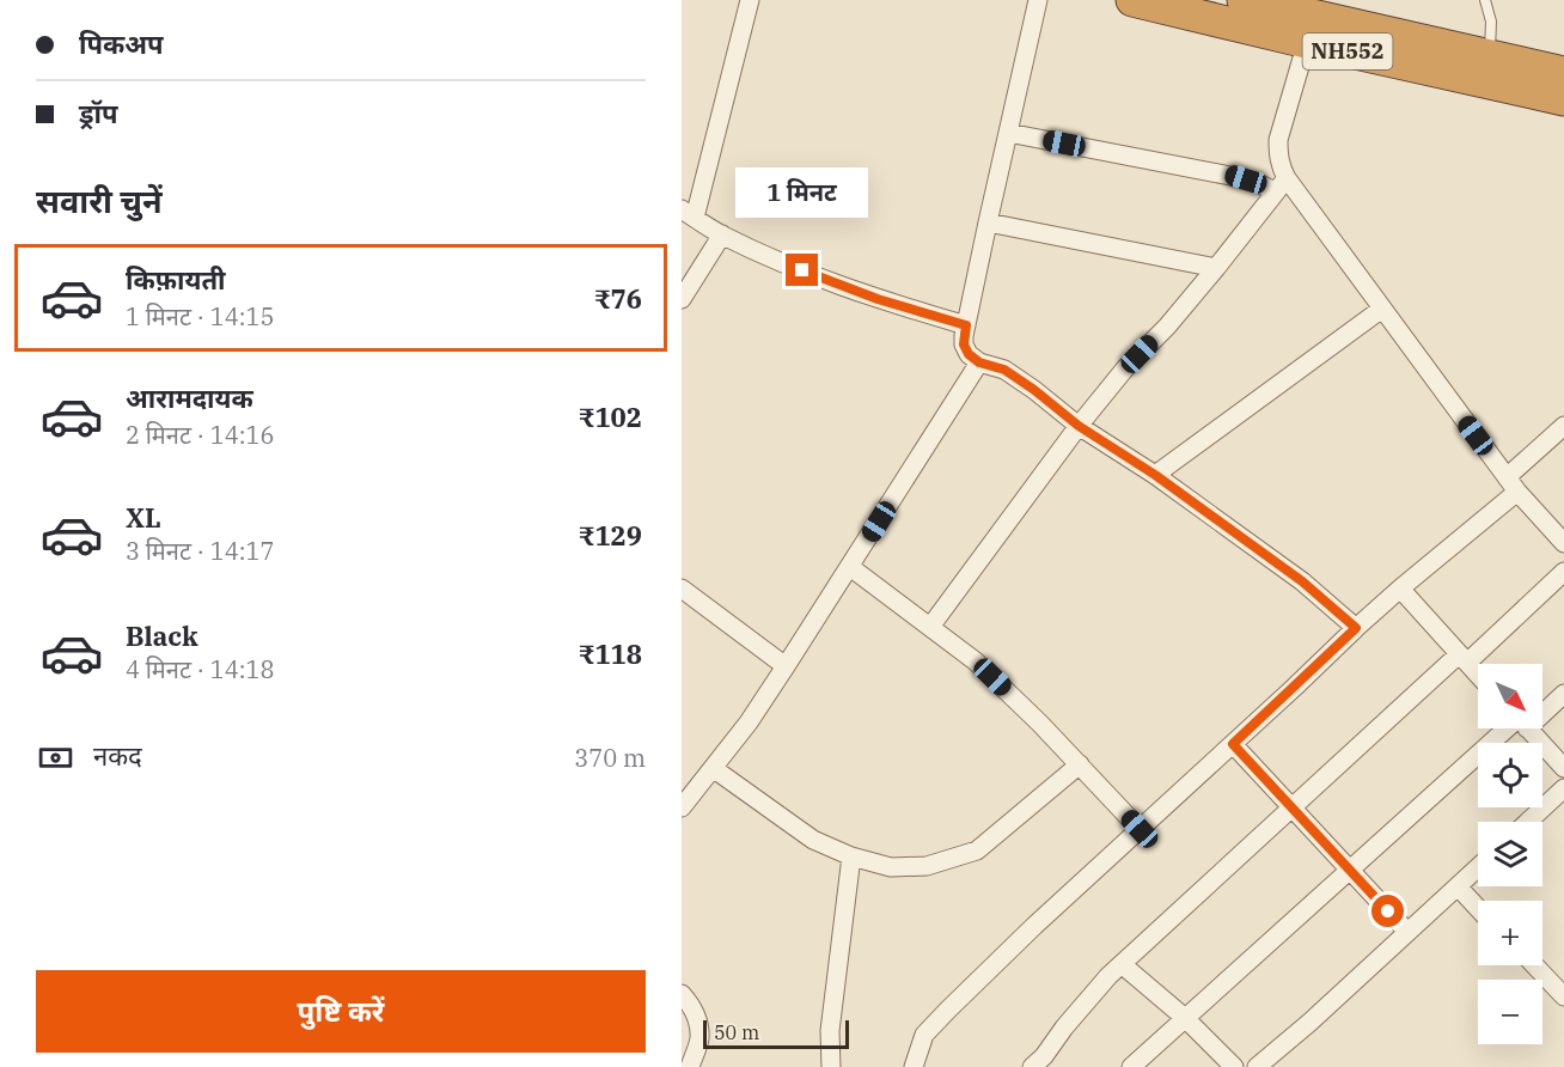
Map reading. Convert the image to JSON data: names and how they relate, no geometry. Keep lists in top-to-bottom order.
{
  "streets": {
    "highway": ["NH552"]
  },
  "scale_bar": "50 m",
  "north": "bottom right",
  "page": {
    "banner": ["पिकअप", "ड्रॉप"],
    "heading": "सवारी चुनें",
    "bubble": "1 मिनट",
    "list": [
      {
        "name": "किफ़ायती",
        "note": "1 मिनट · 14:15",
        "value": "₹76"
      },
      {
        "name": "आरामदायक",
        "note": "2 मिनट · 14:16",
        "value": "₹102"
      },
      {
        "name": "XL",
        "note": "3 मिनट · 14:17",
        "value": "₹129"
      },
      {
        "name": "Black",
        "note": "4 मिनट · 14:18",
        "value": "₹118"
      }
    ],
    "map_buttons": ["+", "−"],
    "pay": ["नकद", "370 m"],
    "buttons": "पुष्टि करें",
    "scale": "50 m"
  }
}
